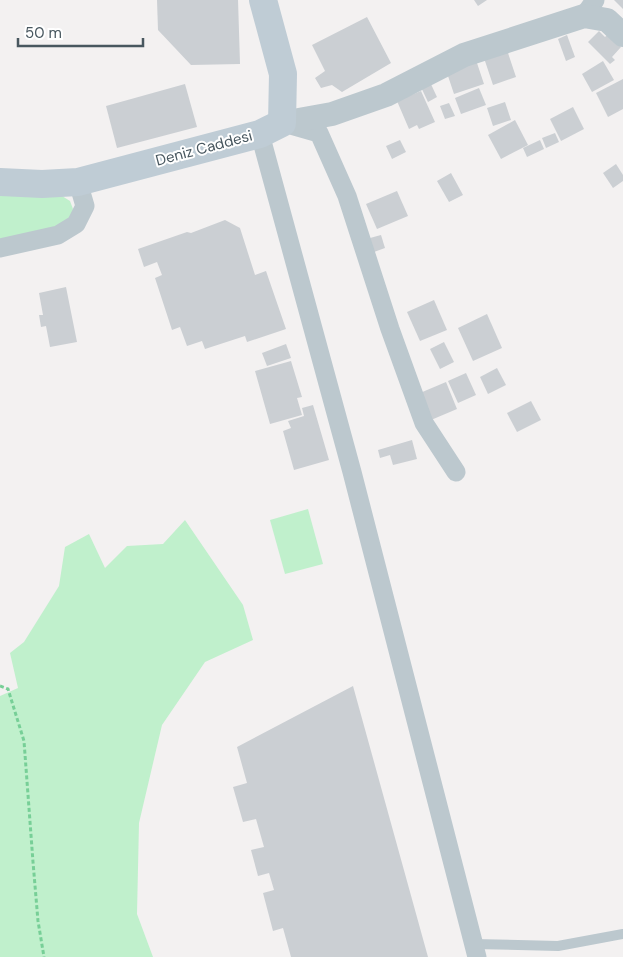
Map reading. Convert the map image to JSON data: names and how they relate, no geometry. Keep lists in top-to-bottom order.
{
  "streets": {
    "main road": ["Deniz Caddesi"]
  },
  "scale_bar": "50 m"
}
